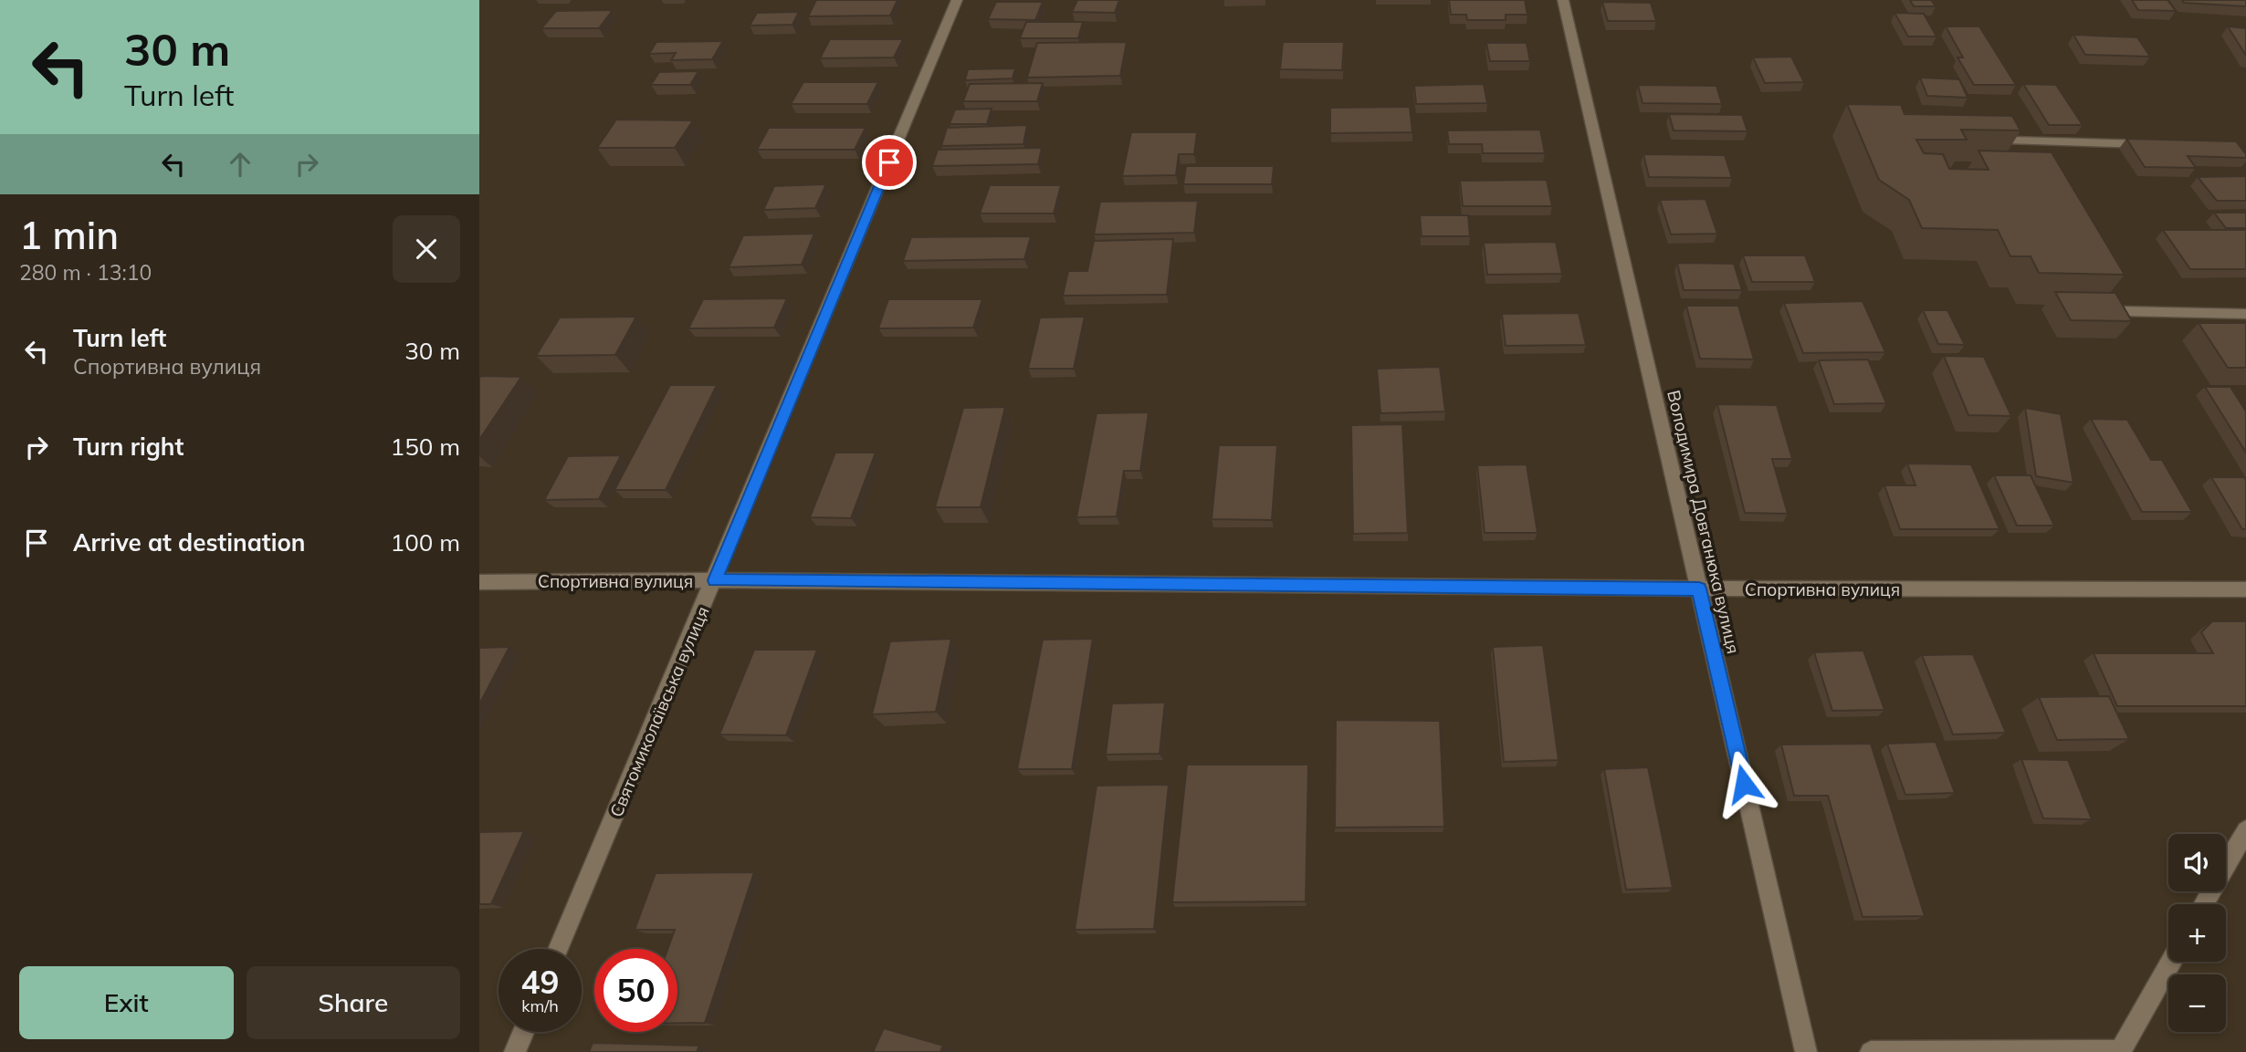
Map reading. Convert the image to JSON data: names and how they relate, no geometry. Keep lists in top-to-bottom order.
{
  "streets": {
    "street": ["Володимира Довганюка вулиця", "Спортивна вулиця", "Святомиколаївська вулиця"]
  },
  "crossings": [
    ["Володимира Довганюка вулиця", "Спортивна вулиця"],
    ["Спортивна вулиця", "Святомиколаївська вулиця"]
  ],
  "page": {
    "turn": ["30 m", "Turn left"],
    "heading": ["1 min", "280 m · 13:10"],
    "list": [
      {
        "name": "Turn left",
        "note": "Спортивна вулиця",
        "value": "30 m"
      },
      {
        "name": "Turn right",
        "value": "150 m"
      },
      {
        "name": "Arrive at destination",
        "value": "100 m"
      }
    ],
    "map_buttons": ["+", "−"],
    "speed": "49 km/h",
    "limit": "50",
    "buttons": ["Exit", "Share"]
  }
}
